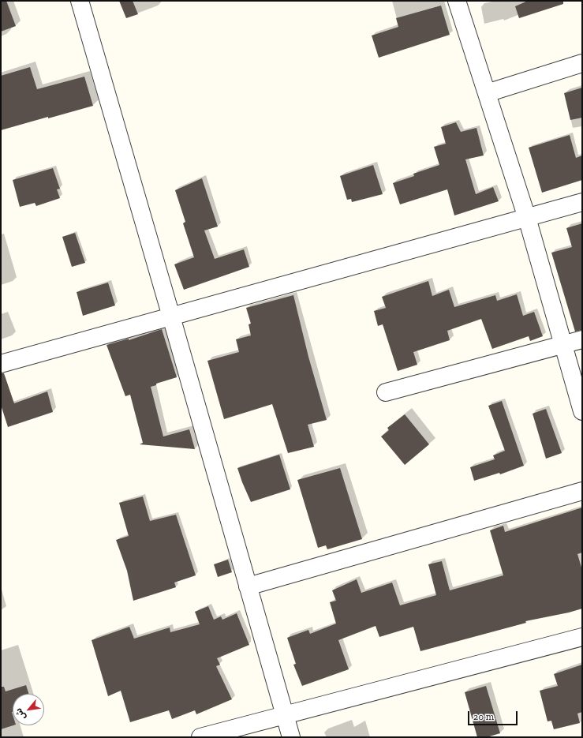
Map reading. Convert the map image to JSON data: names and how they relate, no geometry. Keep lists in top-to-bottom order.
{
  "scale_bar": "20 m",
  "north": "bottom left"
}
